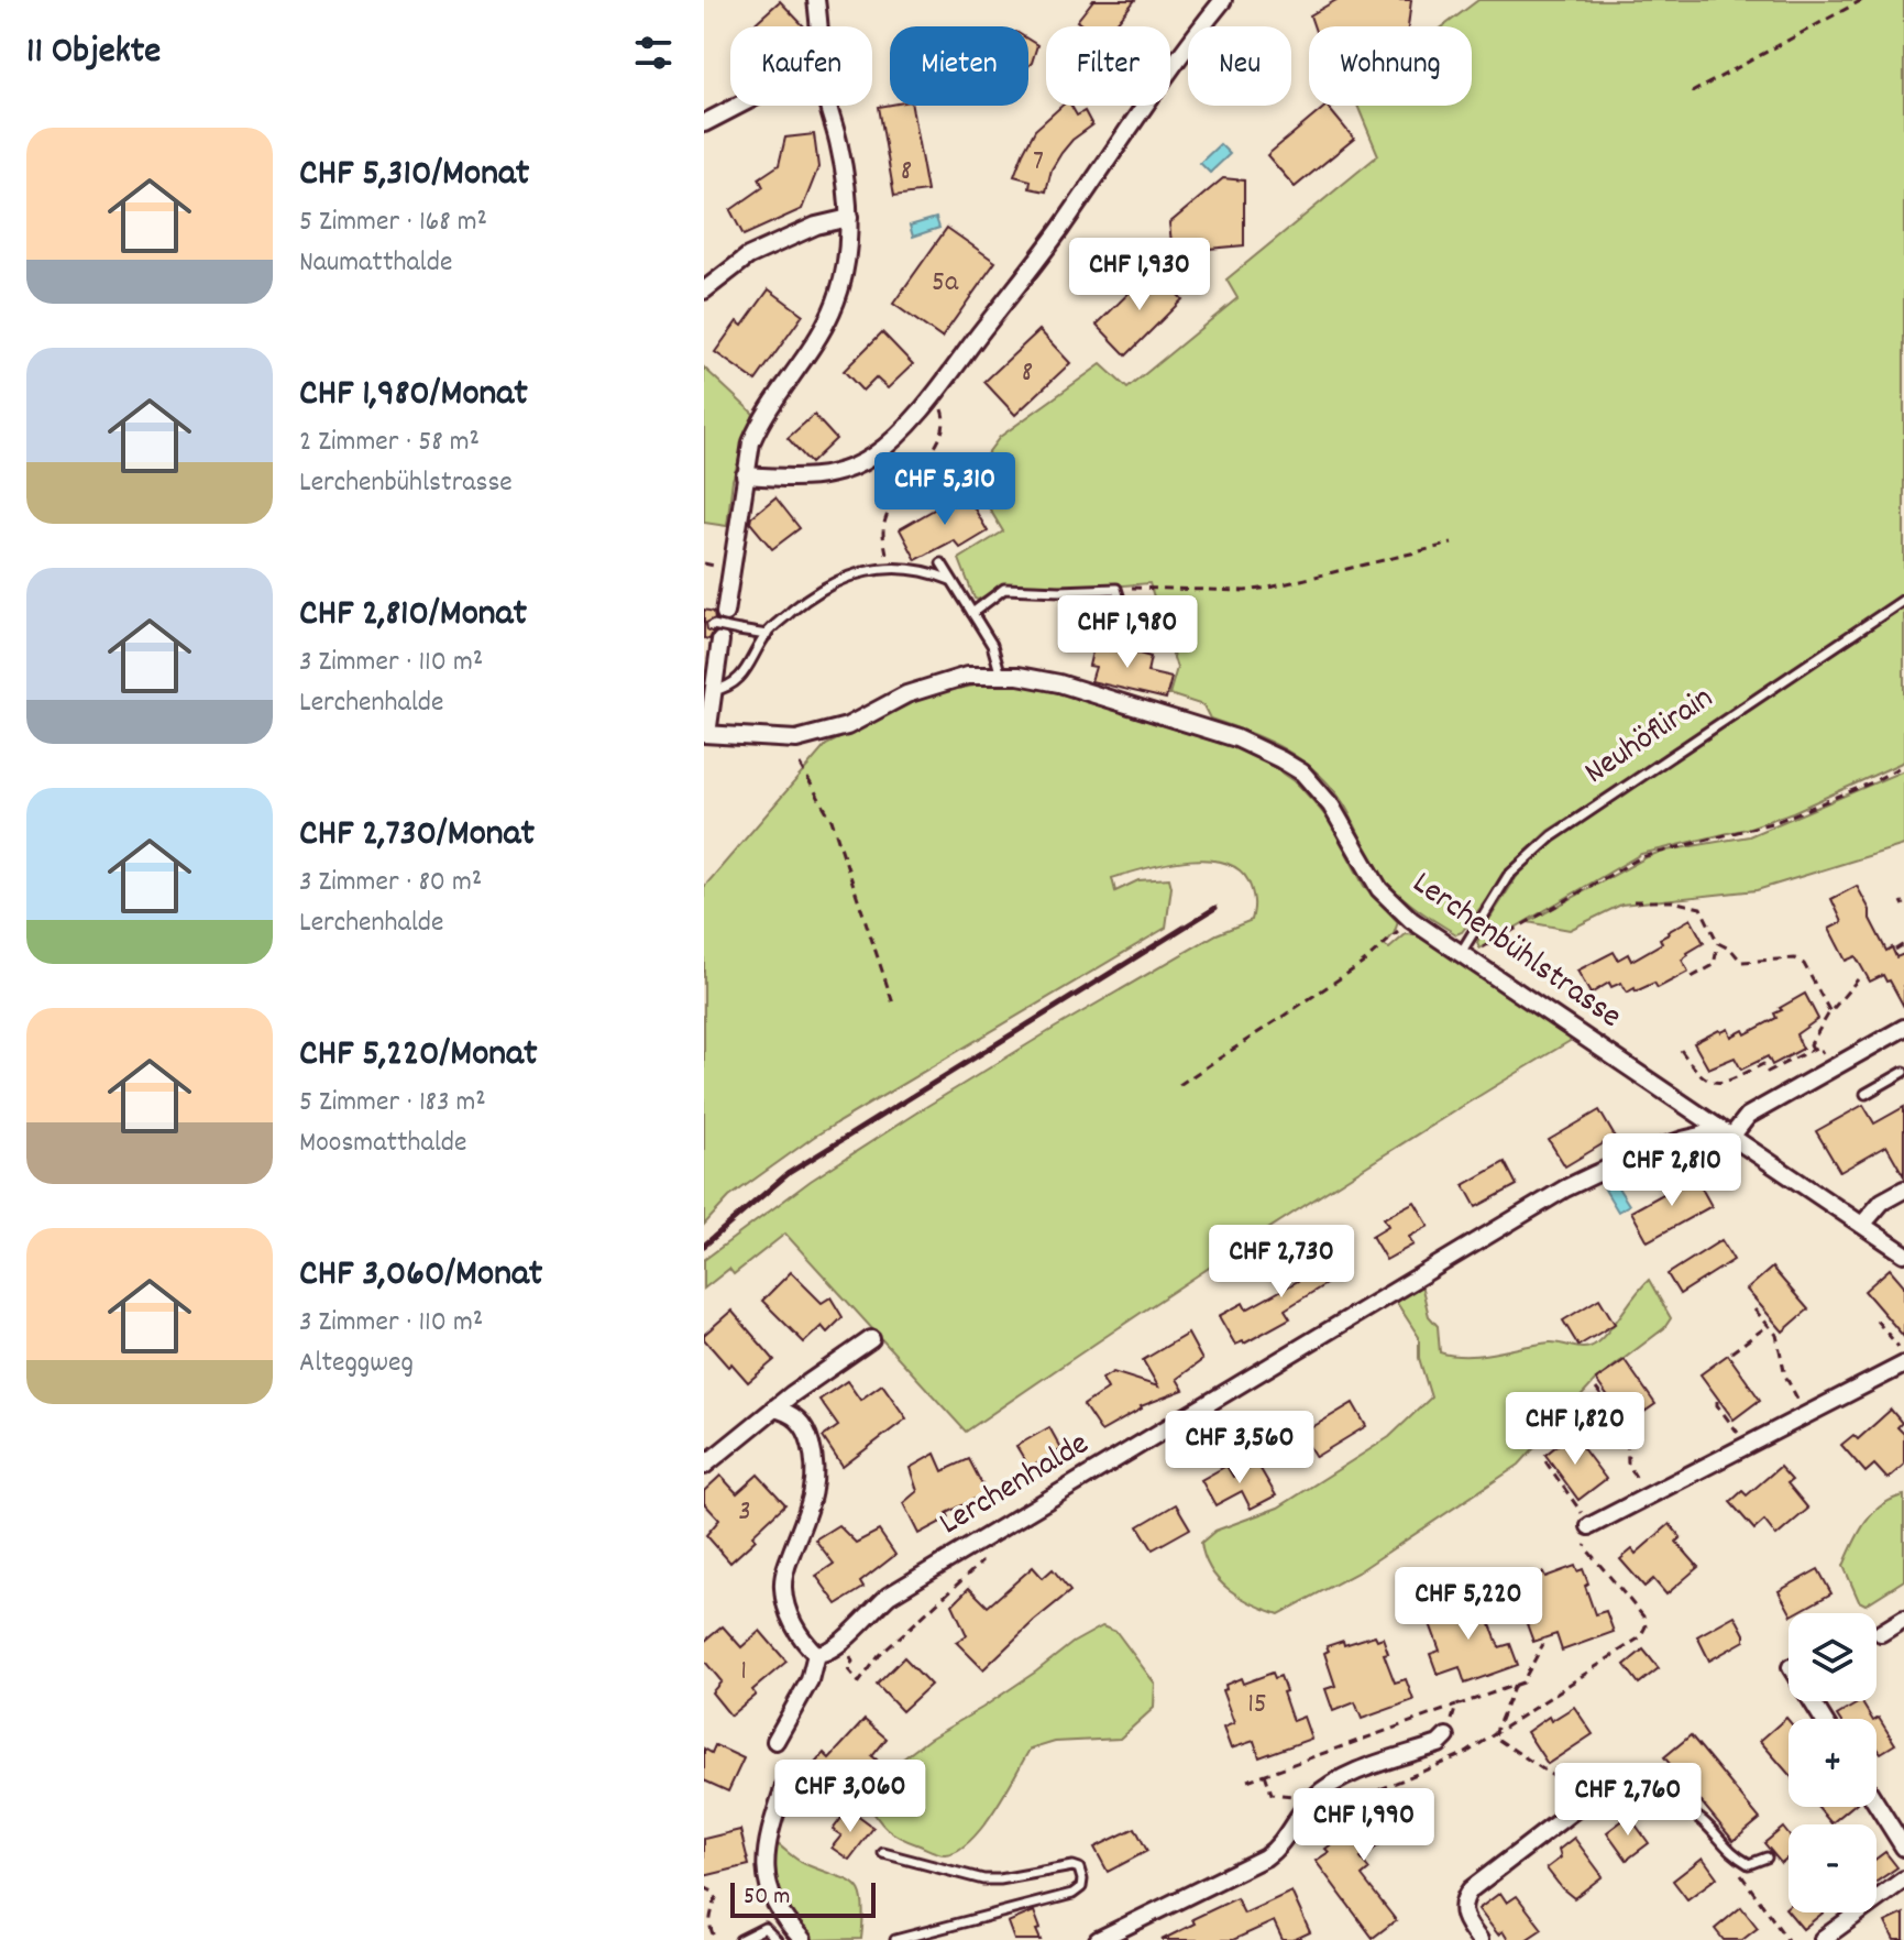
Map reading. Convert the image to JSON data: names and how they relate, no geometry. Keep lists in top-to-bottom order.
{
  "streets": {
    "street": ["Lerchenbühlstrasse", "Lerchenhalde"],
    "lane": ["Neuhöflirain"]
  },
  "crossings": [
    ["Neuhöflirain", "Lerchenbühlstrasse"],
    ["Lerchenbühlstrasse", "Lerchenhalde"]
  ],
  "house_numbers": [
    "7",
    "8",
    "5a",
    "8",
    "3",
    "1",
    "15"
  ],
  "scale_bar": "50 m",
  "page": {
    "heading": "11 Objekte",
    "chip": [
      "Kaufen",
      "Mieten",
      "Filter",
      "Neu",
      "Wohnung"
    ],
    "list": [
      {
        "name": "CHF 5,310/Monat",
        "note": "5 Zimmer · 168 m² · Naumatthalde"
      },
      {
        "name": "CHF 1,980/Monat",
        "note": "2 Zimmer · 58 m² · Lerchenbühlstrasse"
      },
      {
        "name": "CHF 2,810/Monat",
        "note": "3 Zimmer · 110 m² · Lerchenhalde"
      },
      {
        "name": "CHF 2,730/Monat",
        "note": "3 Zimmer · 80 m² · Lerchenhalde"
      },
      {
        "name": "CHF 5,220/Monat",
        "note": "5 Zimmer · 183 m² · Moosmatthalde"
      },
      {
        "name": "CHF 3,060/Monat",
        "note": "3 Zimmer · 110 m² · Alteggweg"
      }
    ],
    "price": [
      "CHF 1,930",
      "CHF 5,310",
      "CHF 1,980",
      "CHF 2,810",
      "CHF 2,730",
      "CHF 1,820",
      "CHF 3,560",
      "CHF 5,220",
      "CHF 3,060",
      "CHF 2,760",
      "CHF 1,990"
    ],
    "map_buttons": ["+", "−"],
    "scale": "50 m"
  }
}
